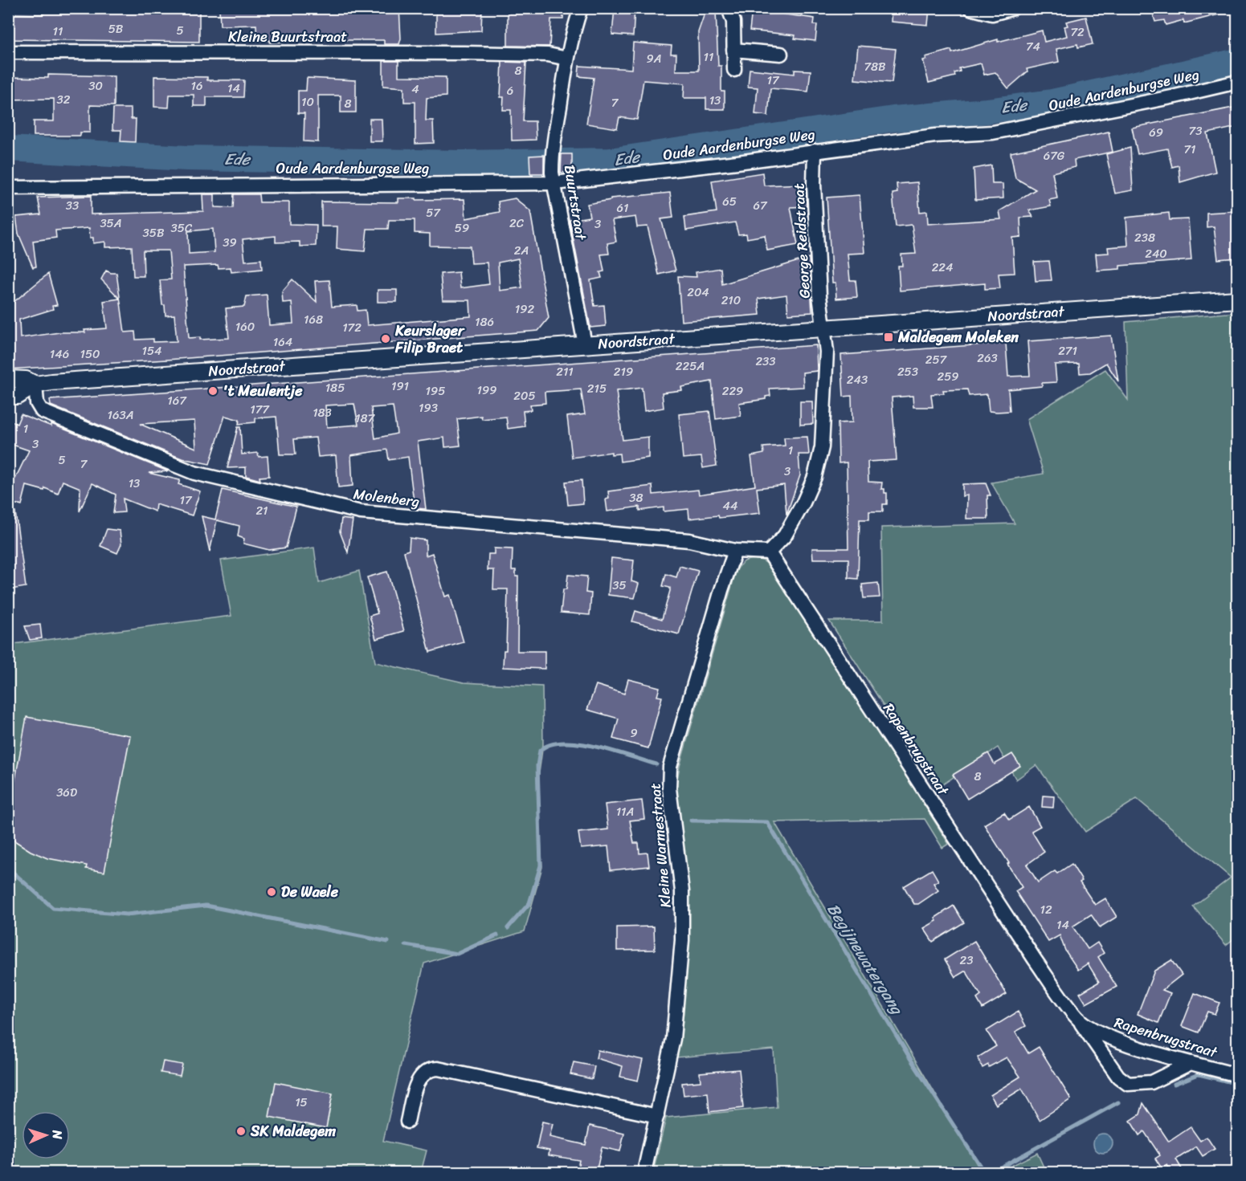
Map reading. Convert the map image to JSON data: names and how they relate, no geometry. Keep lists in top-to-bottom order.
{
  "streets": {
    "street": [
      "Kleine Buurtstraat",
      "Oude Aardenburgse Weg",
      "Buurtstraat",
      "George Reidstraat",
      "Noordstraat",
      "Molenberg",
      "Rapenbrugstraat",
      "Kleine Warmestraat"
    ]
  },
  "crossings": [
    ["Kleine Buurtstraat", "Buurtstraat"],
    ["Oude Aardenburgse Weg", "Buurtstraat"],
    ["Oude Aardenburgse Weg", "George Reidstraat"],
    ["Buurtstraat", "Noordstraat"],
    ["George Reidstraat", "Noordstraat"],
    ["Noordstraat", "Molenberg"],
    ["Molenberg", "Rapenbrugstraat"],
    ["Molenberg", "Kleine Warmestraat"]
  ],
  "water": ["Ede", "Begijnewatergang"],
  "places": {
    "transit": ["Maldegem Moleken"],
    "other": [
      "Keurslager Filip Braet",
      "'t Meulentje",
      "De Waele",
      "SK Maldegem"
    ]
  },
  "house_numbers": [
    "5B",
    "5",
    "11",
    "72",
    "74",
    "11",
    "9A",
    "78B",
    "8",
    "17",
    "30",
    "16",
    "14",
    "4",
    "6",
    "32",
    "13",
    "10",
    "7",
    "8",
    "73",
    "69",
    "71",
    "67G",
    "65",
    "33",
    "67",
    "61",
    "57",
    "35A",
    "2C",
    "3",
    "35C",
    "59",
    "35B",
    "238",
    "39",
    "2A",
    "240",
    "224",
    "204",
    "210",
    "192",
    "168",
    "186",
    "160",
    "172",
    "164",
    "154",
    "271",
    "146",
    "150",
    "263",
    "257",
    "233",
    "225A",
    "211",
    "219",
    "253",
    "259",
    "243",
    "191",
    "185",
    "215",
    "199",
    "195",
    "229",
    "205",
    "167",
    "193",
    "177",
    "183",
    "163A",
    "187",
    "1",
    "3",
    "1",
    "5",
    "7",
    "3",
    "13",
    "38",
    "17",
    "44",
    "21",
    "35",
    "9",
    "8",
    "36D",
    "11A",
    "12",
    "14",
    "23",
    "15"
  ],
  "north": "right"
}
